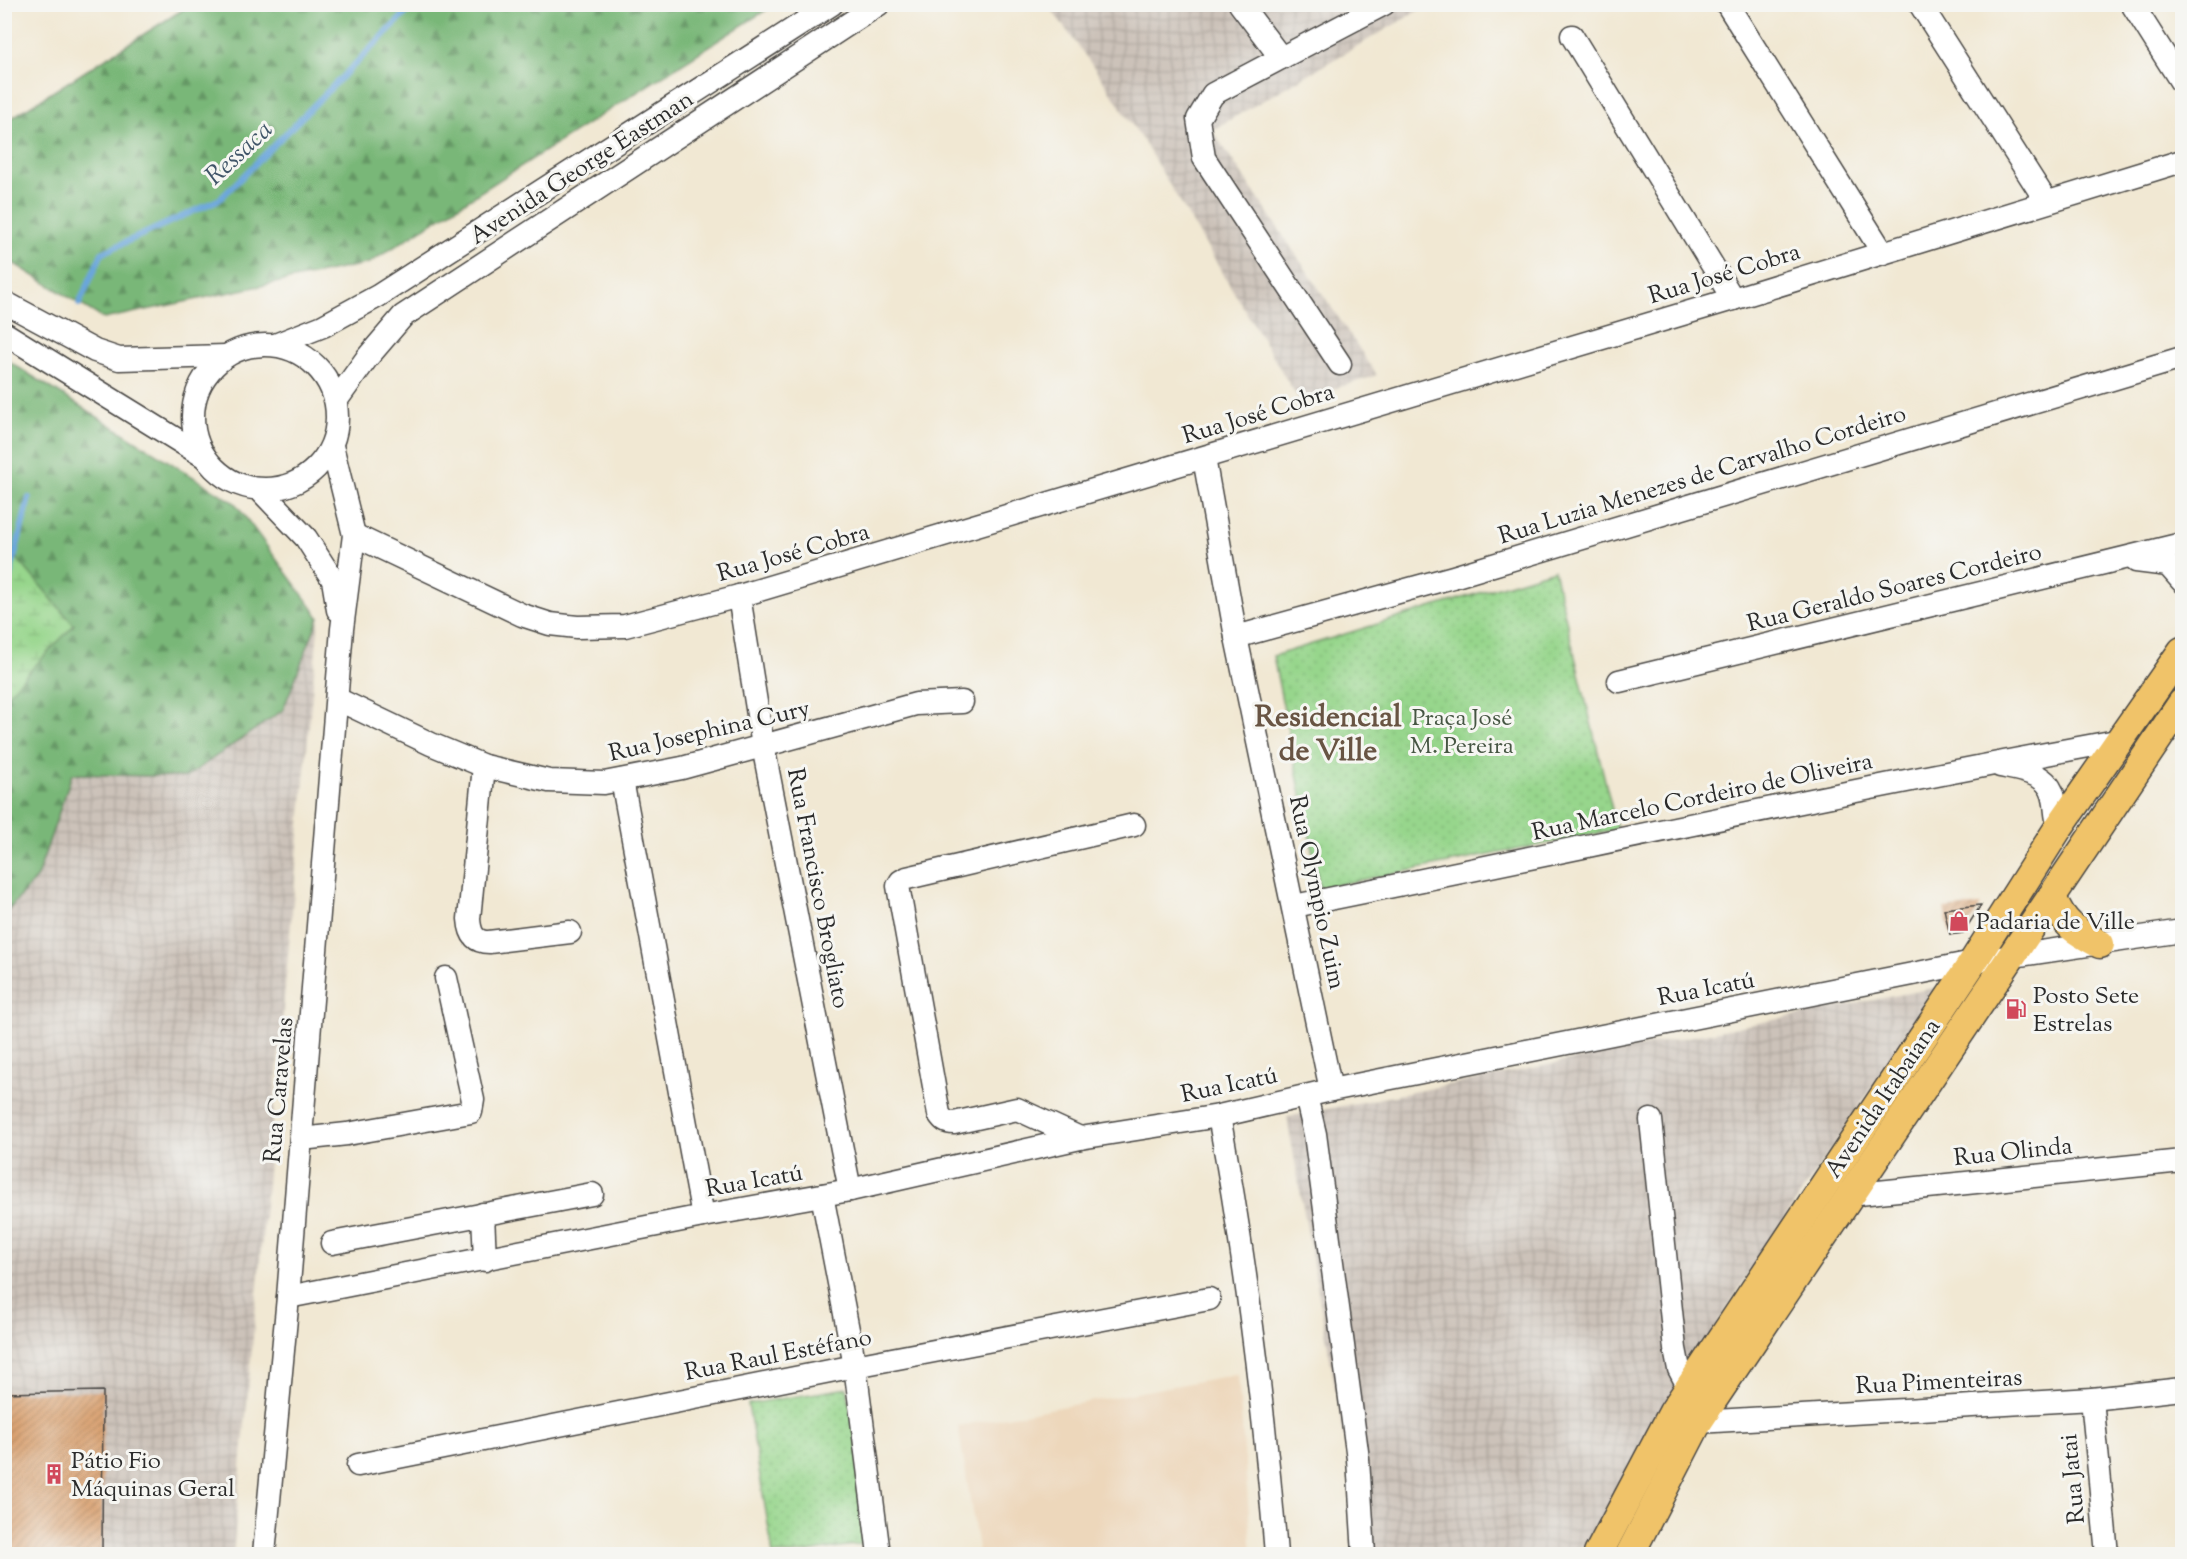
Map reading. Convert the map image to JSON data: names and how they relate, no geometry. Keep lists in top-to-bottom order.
{
  "streets": {
    "main road": ["Avenida Itabaiana"],
    "street": [
      "Avenida George Eastman",
      "Rua José Cobra",
      "Rua Luzia Menezes de Carvalho Cordeiro",
      "Rua Geraldo Soares Cordeiro",
      "Rua Josephina Cury",
      "Rua Marcelo Cordeiro de Oliveira",
      "Rua Francisco Brogliato",
      "Rua Olympio Zuim",
      "Rua Icatú",
      "Rua Caravelas",
      "Rua Olinda",
      "Rua Raul Estéfano",
      "Rua Pimenteiras",
      "Rua Jatai"
    ]
  },
  "crossings": [
    ["Rua José Cobra", "Rua Francisco Brogliato"],
    ["Rua José Cobra", "Rua Olympio Zuim"],
    ["Rua Luzia Menezes de Carvalho Cordeiro", "Rua Olympio Zuim"],
    ["Rua Josephina Cury", "Rua Francisco Brogliato"],
    ["Rua Josephina Cury", "Rua Caravelas"],
    ["Rua Marcelo Cordeiro de Oliveira", "Rua Olympio Zuim"],
    ["Rua Marcelo Cordeiro de Oliveira", "Avenida Itabaiana"],
    ["Rua Francisco Brogliato", "Rua Icatú"],
    ["Rua Olympio Zuim", "Rua Icatú"],
    ["Rua Icatú", "Rua Caravelas"],
    ["Rua Icatú", "Avenida Itabaiana"],
    ["Avenida Itabaiana", "Rua Olinda"],
    ["Avenida Itabaiana", "Rua Pimenteiras"],
    ["Rua Pimenteiras", "Rua Jatai"]
  ],
  "districts": ["Residencial de Ville"],
  "water": ["Ressaca"],
  "parks": ["Praça José M. Pereira"],
  "places": {
    "shop": ["Padaria de Ville"],
    "fuel station": ["Posto Sete Estrelas"],
    "building": ["Pátio Fio Máquinas Geral"]
  }
}
